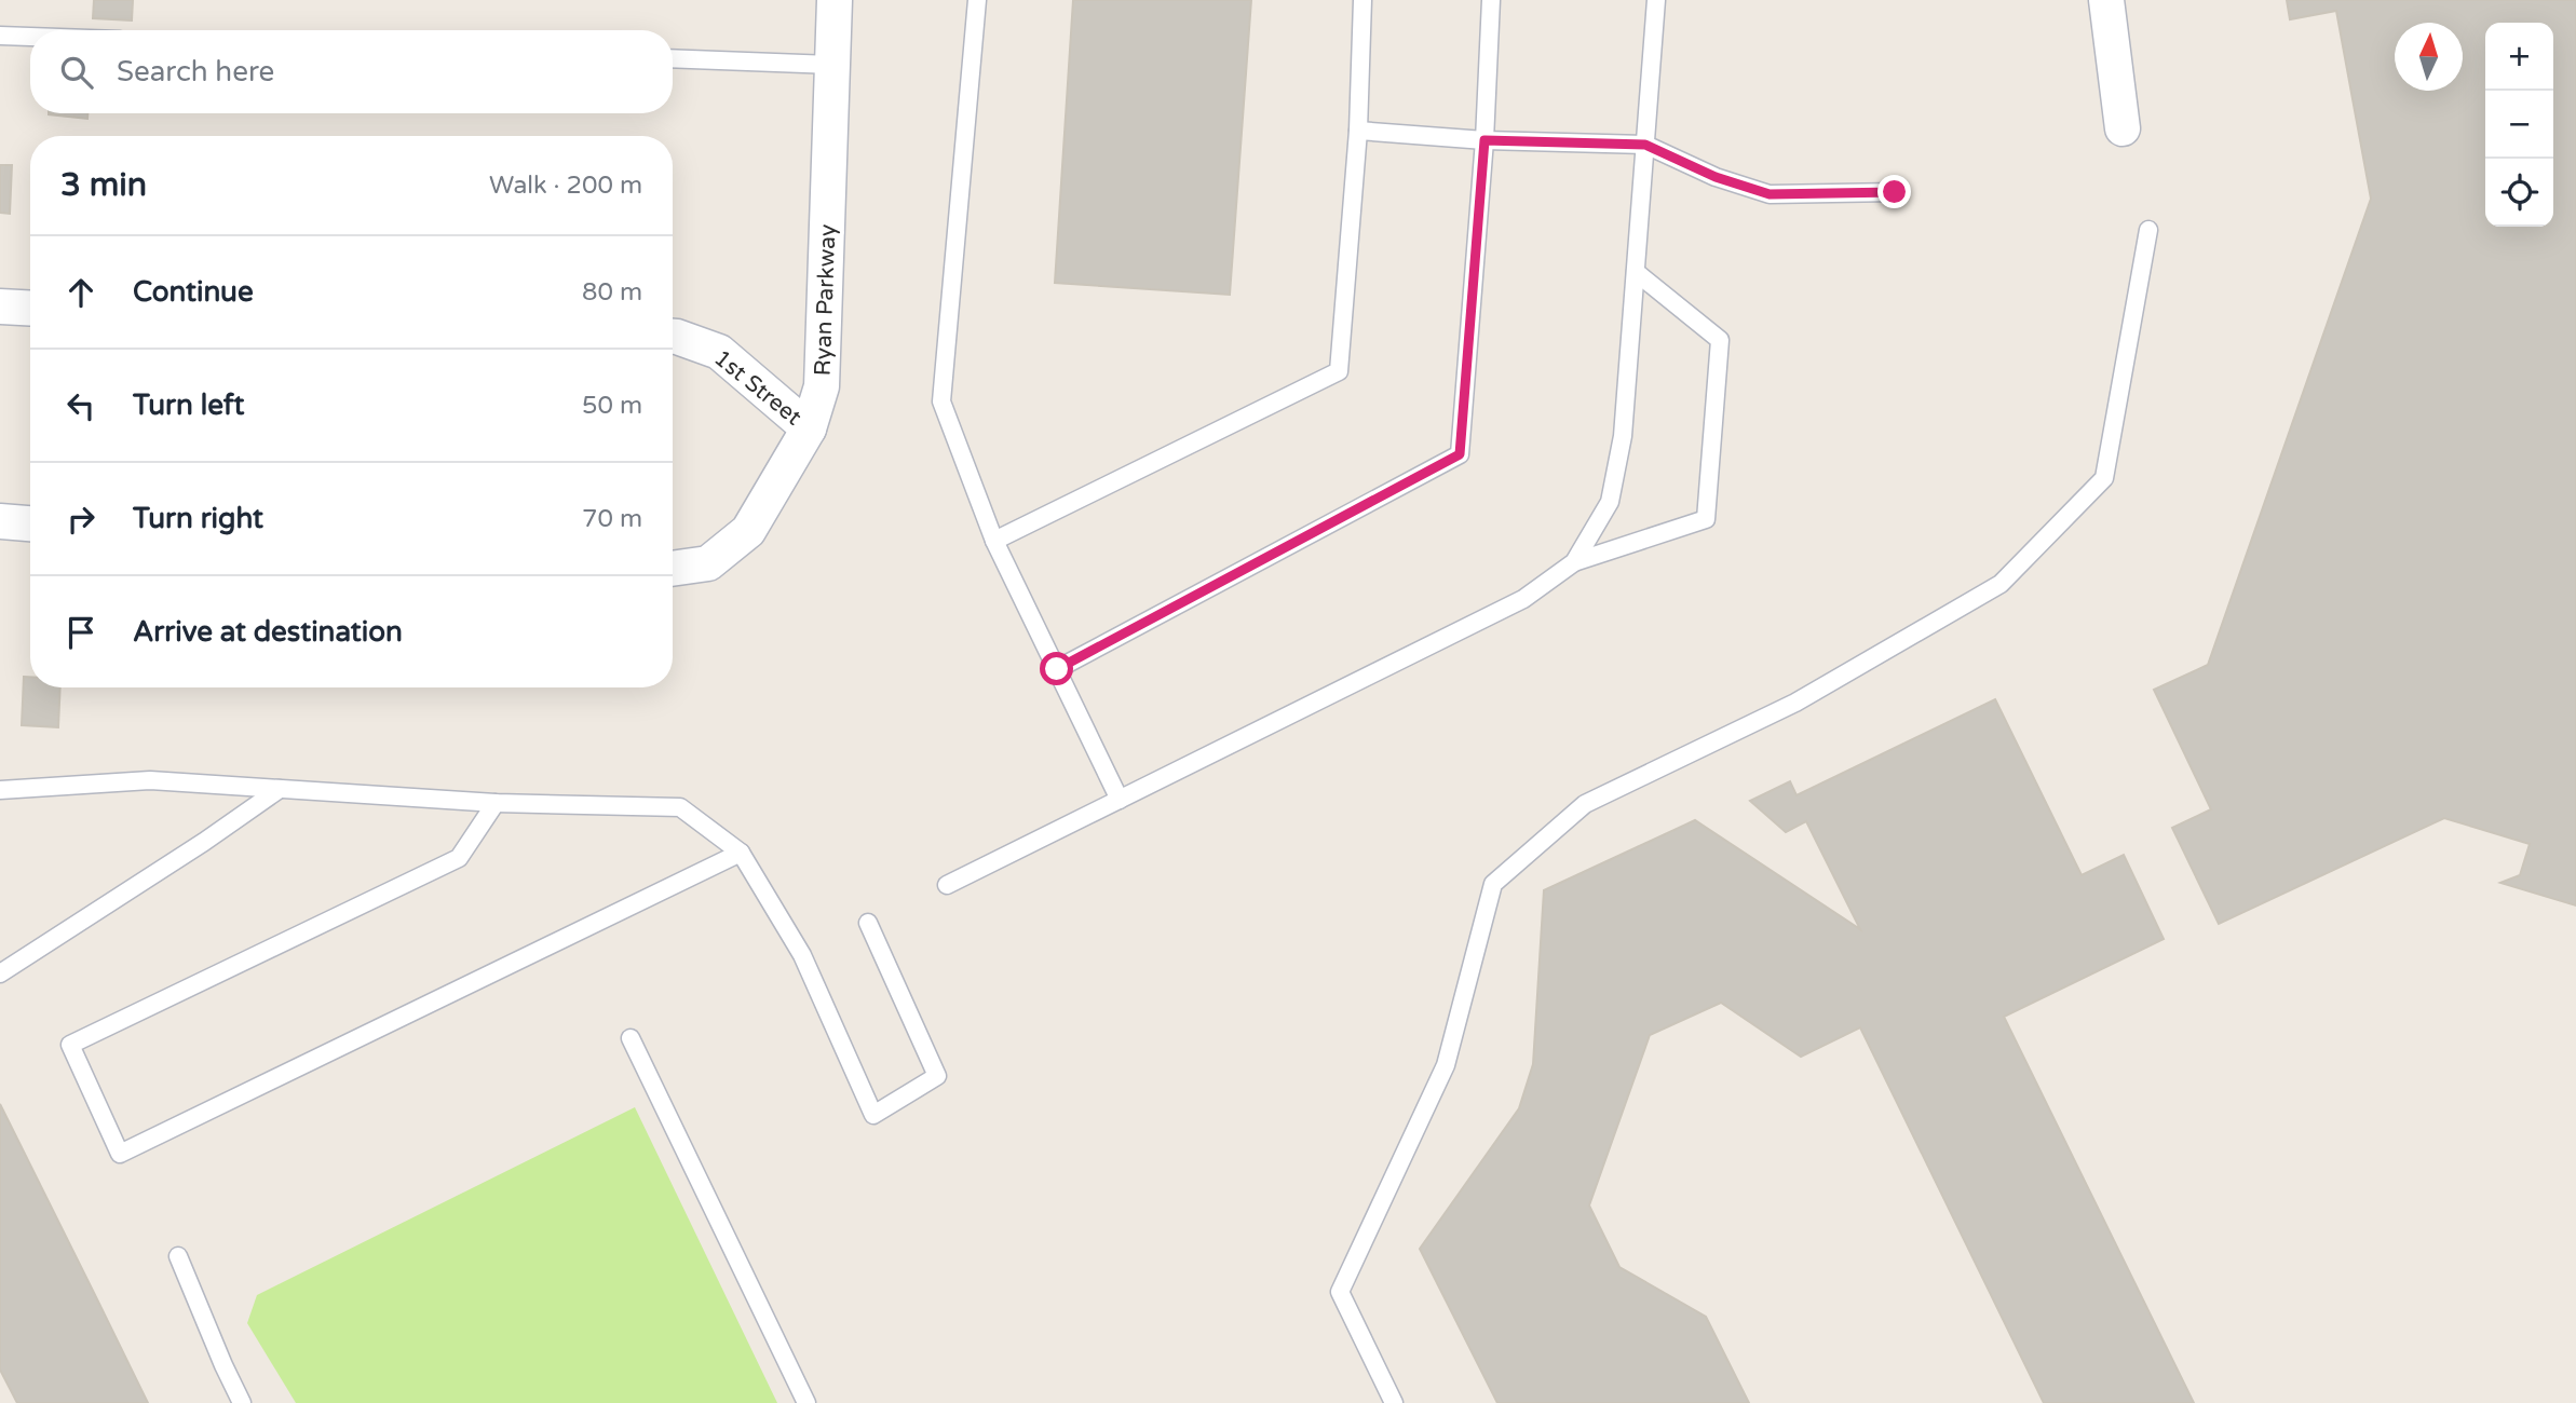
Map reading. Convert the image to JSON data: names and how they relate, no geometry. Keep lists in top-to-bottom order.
{
  "streets": {
    "street": ["Ryan Parkway", "1st Street"]
  },
  "crossings": [
    ["Ryan Parkway", "1st Street"]
  ],
  "north": "top",
  "page": {
    "map_buttons": ["+", "−"],
    "search": "Search here",
    "heading": ["3 min", "Walk · 200 m"],
    "list": [
      ["Continue", "80 m"],
      ["Turn left", "50 m"],
      ["Turn right", "70 m"],
      "Arrive at destination"
    ]
  }
}
